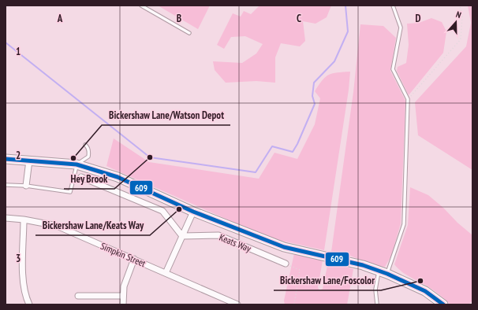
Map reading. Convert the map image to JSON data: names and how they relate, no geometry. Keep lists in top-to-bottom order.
{
  "streets": {
    "street": ["Keats Way", "Simpkin Street"]
  },
  "places": [
    "Hey Brook",
    "Bickershaw Lane/Watson Depot",
    "Bickershaw Lane/Keats Way",
    "Bickershaw Lane/Foscolor"
  ],
  "lines": ["transit line 609"],
  "north": "top",
  "grid": {
    "columns": [
      "A",
      "B",
      "C",
      "D"
    ],
    "rows": ["1", "2", "3"]
  }
}
